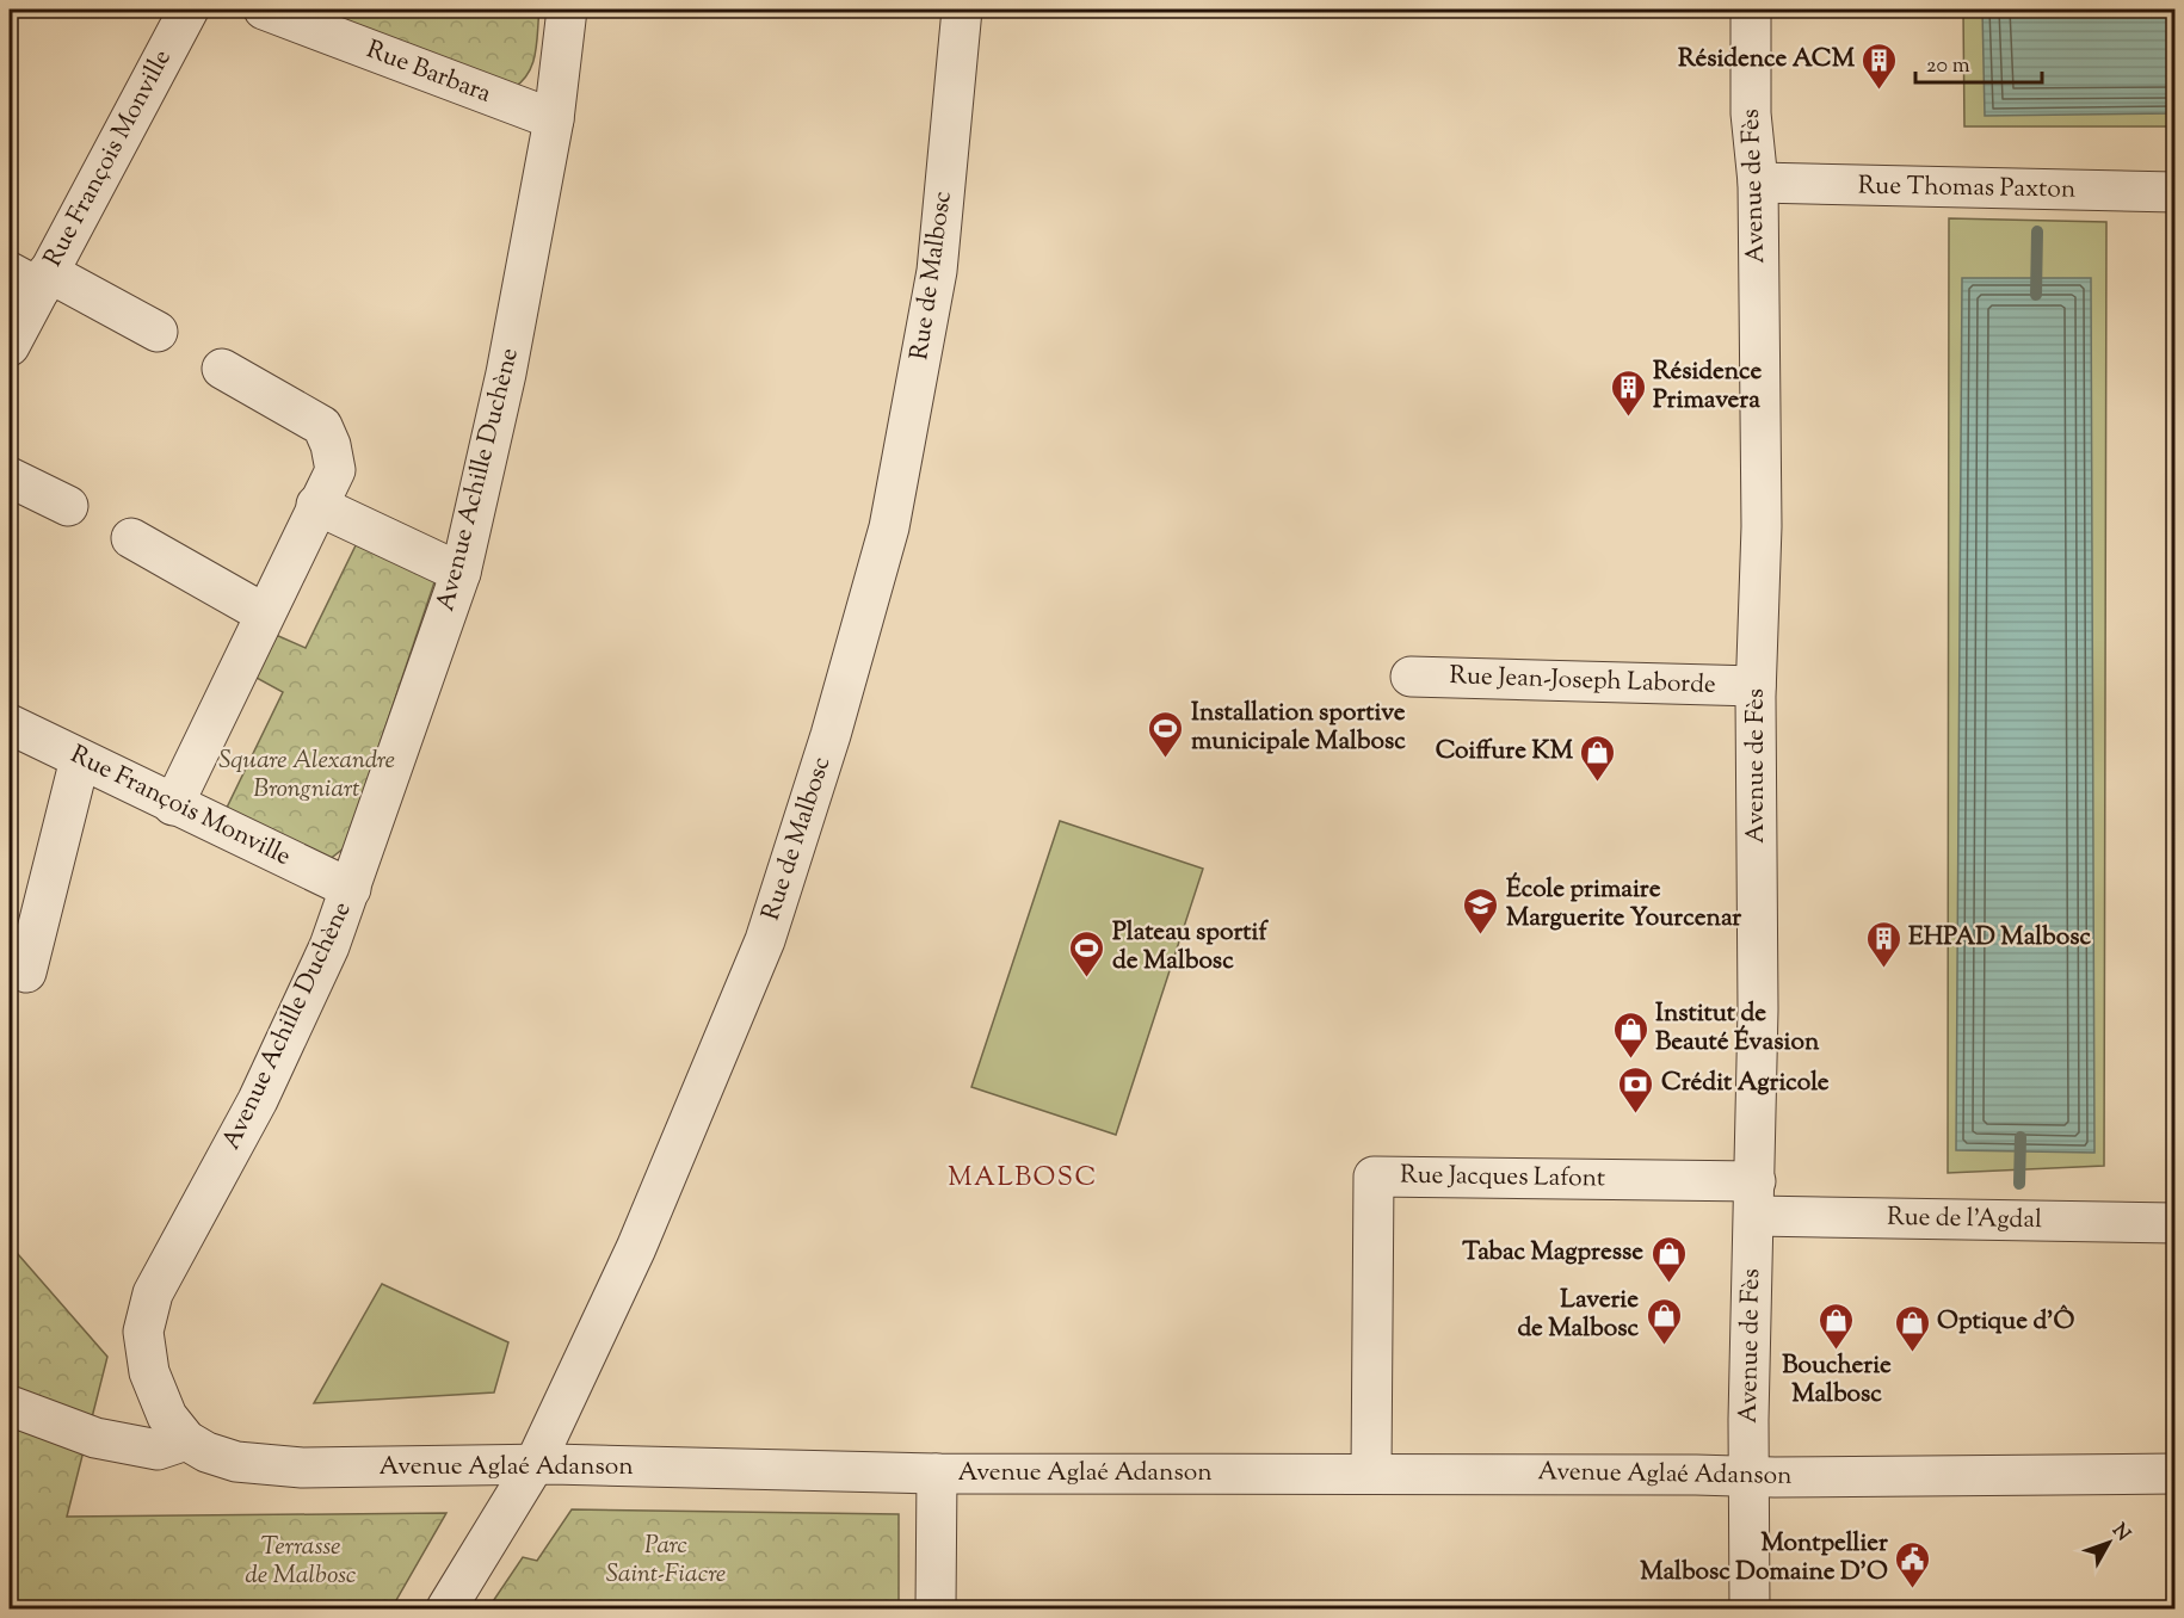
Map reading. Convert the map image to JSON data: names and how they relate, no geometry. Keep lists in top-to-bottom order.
{
  "streets": {
    "street": [
      "Rue Barbara",
      "Rue François Monville",
      "Avenue de Fès",
      "Rue Thomas Paxton",
      "Rue de Malbosc",
      "Avenue Achille Duchène",
      "Rue Jean-Joseph Laborde",
      "Rue Jacques Lafont",
      "Rue de l'Agdal",
      "Avenue Aglaé Adanson"
    ]
  },
  "crossings": [
    ["Rue Barbara", "Avenue Achille Duchène"],
    ["Rue François Monville", "Avenue Achille Duchène"],
    ["Avenue de Fès", "Rue Thomas Paxton"],
    ["Avenue de Fès", "Rue Jean-Joseph Laborde"],
    ["Avenue de Fès", "Rue Jacques Lafont"],
    ["Avenue de Fès", "Rue de l'Agdal"],
    ["Avenue de Fès", "Avenue Aglaé Adanson"],
    ["Rue de Malbosc", "Avenue Aglaé Adanson"],
    ["Avenue Achille Duchène", "Avenue Aglaé Adanson"],
    ["Rue Jacques Lafont", "Rue de l'Agdal"],
    ["Rue Jacques Lafont", "Avenue Aglaé Adanson"]
  ],
  "districts": ["MALBOSC"],
  "parks": ["Square Alexandre Brongniart", "Parc Saint-Fiacre", "Terrasse de Malbosc"],
  "places": {
    "building": ["Résidence ACM", "Résidence Primavera", "EHPAD Malbosc"],
    "sports": ["Installation sportive municipale Malbosc", "Plateau sportif de Malbosc"],
    "shop": [
      "Coiffure KM",
      "Institut de Beauté Évasion",
      "Tabac Magpresse",
      "Laverie de Malbosc",
      "Boucherie Malbosc",
      "Optique d'Ô"
    ],
    "school or university": ["École primaire Marguerite Yourcenar"],
    "bank": ["Crédit Agricole"],
    "public building": ["Montpellier Malbosc Domaine D'O"]
  },
  "scale_bar": "20 m",
  "north": "top right"
}
